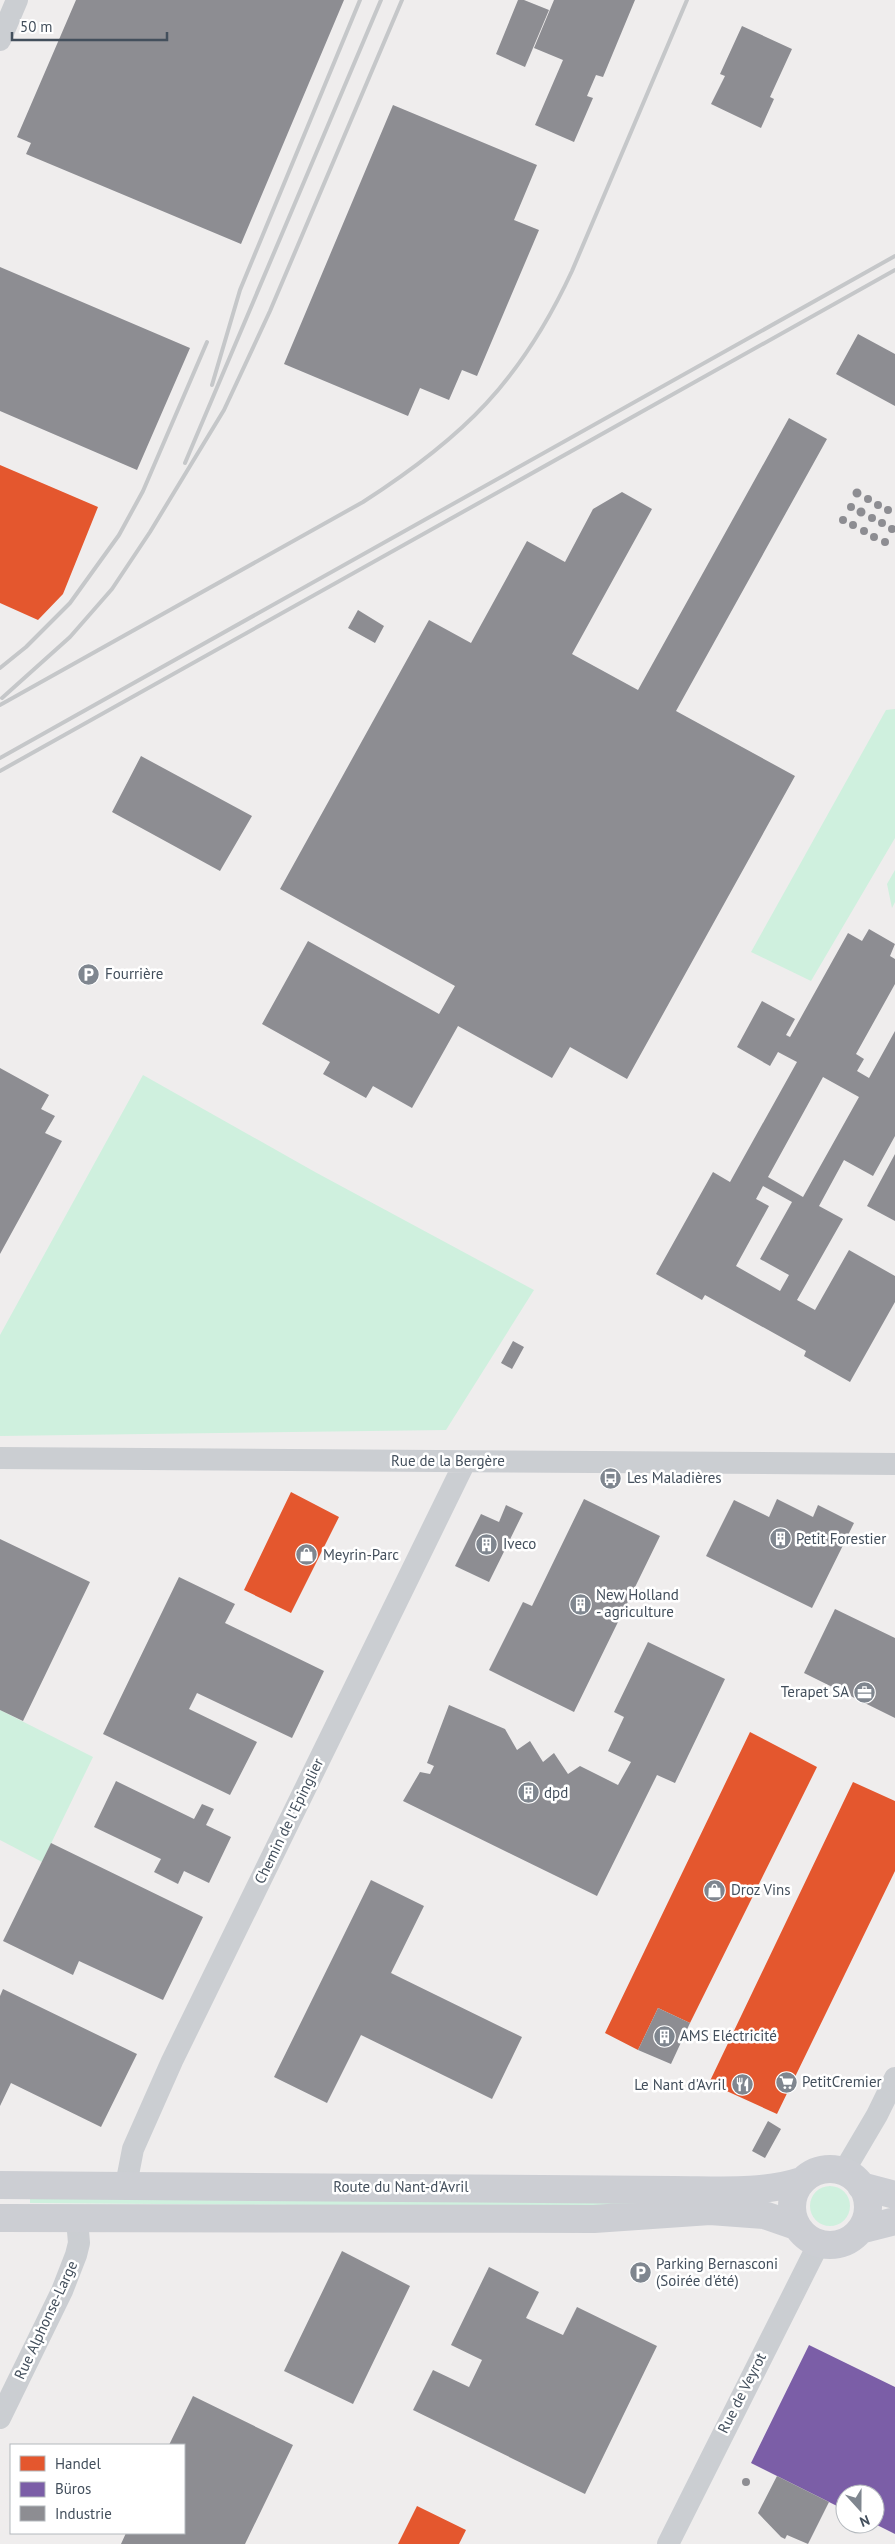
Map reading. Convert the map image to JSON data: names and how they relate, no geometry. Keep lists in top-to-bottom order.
{
  "streets": {
    "main road": ["Route du Nant-d'Avril"],
    "street": [
      "Rue de la Bergère",
      "Chemin de l'Epinglier",
      "Rue Alphonse-Large",
      "Rue de Veyrot"
    ]
  },
  "crossings": [
    ["Rue de la Bergère", "Chemin de l'Epinglier"],
    ["Chemin de l'Epinglier", "Route du Nant-d'Avril"],
    ["Route du Nant-d'Avril", "Rue de Veyrot"]
  ],
  "places": {
    "parking": ["Fourrière", "Parking Bernasconi (Soirée d'été)"],
    "bus stop": ["Les Maladières"],
    "building": [
      "Petit Forestier",
      "Iveco",
      "New Holland - agriculture",
      "dpd",
      "AMS Eléctricité"
    ],
    "shop": ["Meyrin-Parc", "Droz Vins"],
    "office": ["Terapet SA"],
    "supermarket": ["PetitCremier"],
    "restaurant": ["Le Nant d'Avril"]
  },
  "legend": ["Handel", "Büros", "Industrie"],
  "scale_bar": "50 m",
  "north": "bottom"
}
